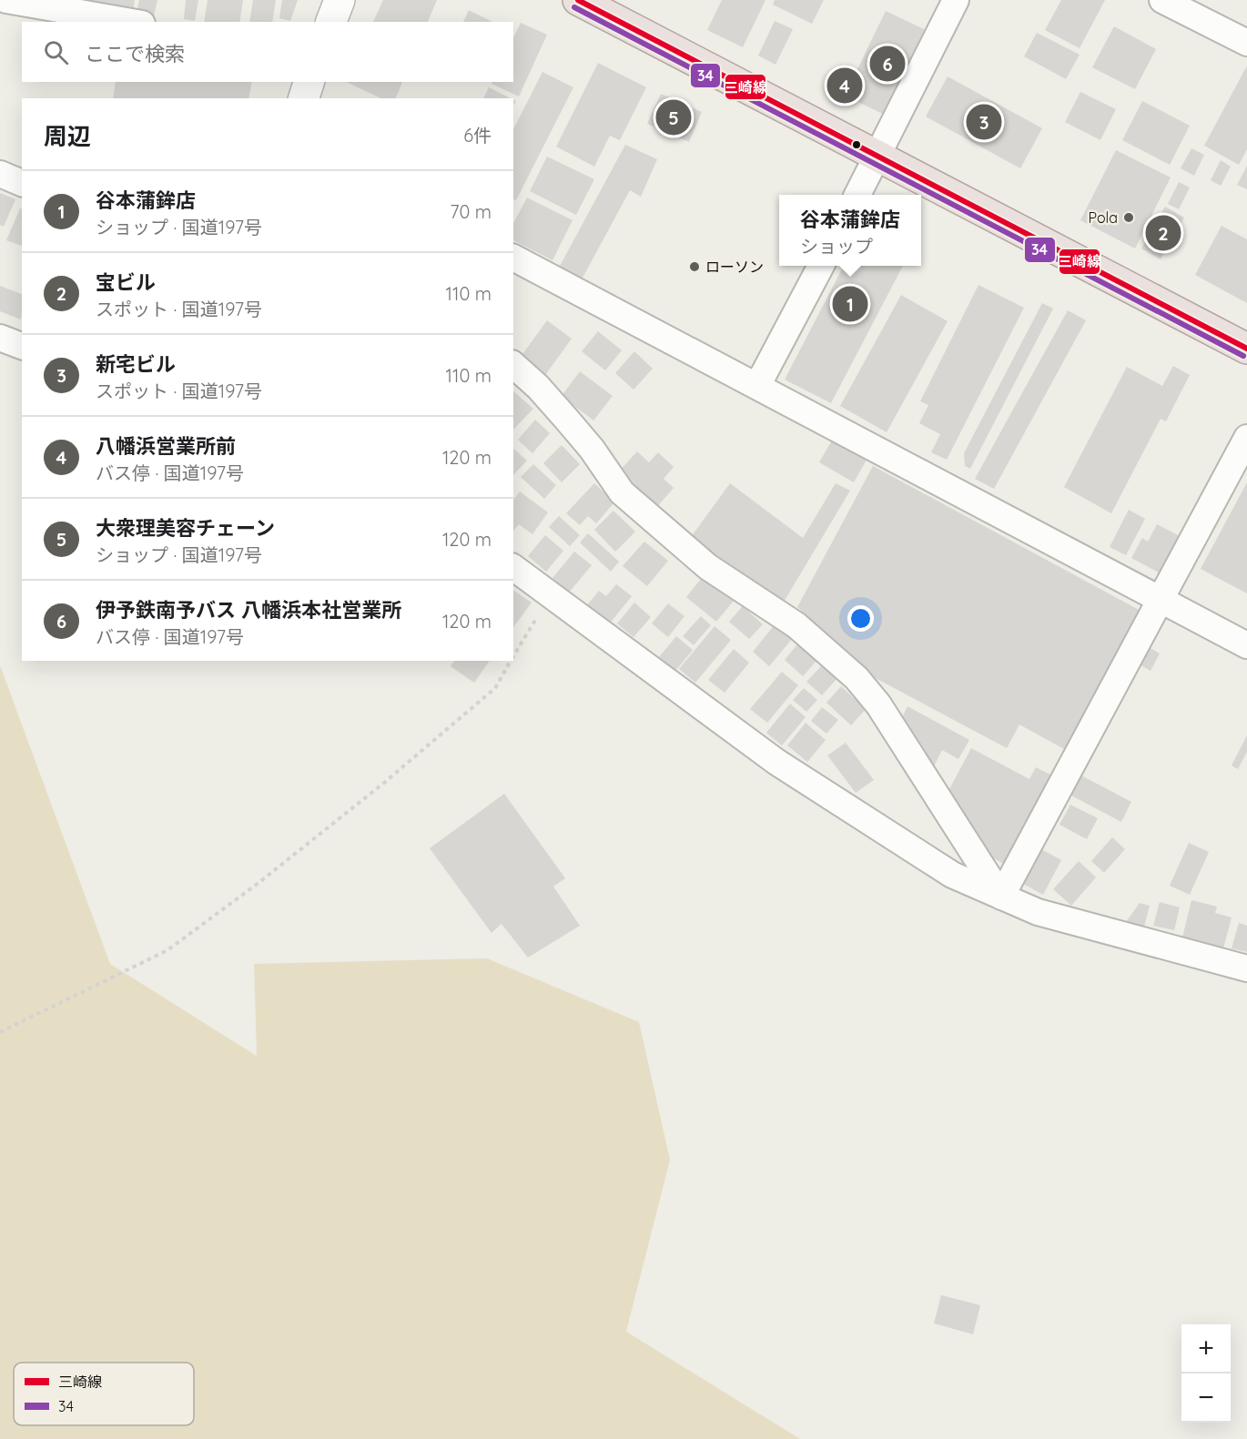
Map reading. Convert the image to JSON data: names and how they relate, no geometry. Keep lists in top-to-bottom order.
{
  "places": ["Pola", "ローソン"],
  "lines": ["transit line 三崎線", "transit line 34"],
  "legend": ["三崎線", "34"],
  "page": {
    "search": "ここで検索",
    "pins": [
      "6",
      "4",
      "5",
      "3",
      "2",
      "1"
    ],
    "heading": ["周辺", "6件"],
    "list": [
      {
        "mark": "1",
        "name": "谷本蒲鉾店",
        "note": "ショップ · 国道197号",
        "value": "70 m"
      },
      {
        "mark": "2",
        "name": "宝ビル",
        "note": "スポット · 国道197号",
        "value": "110 m"
      },
      {
        "mark": "3",
        "name": "新宅ビル",
        "note": "スポット · 国道197号",
        "value": "110 m"
      },
      {
        "mark": "4",
        "name": "八幡浜営業所前",
        "note": "バス停 · 国道197号",
        "value": "120 m"
      },
      {
        "mark": "5",
        "name": "大衆理美容チェーン",
        "note": "ショップ · 国道197号",
        "value": "120 m"
      },
      {
        "mark": "6",
        "name": "伊予鉄南予バス 八幡浜本社営業所",
        "note": "バス停 · 国道197号",
        "value": "120 m"
      }
    ],
    "popup": ["谷本蒲鉾店", "ショップ"],
    "map_buttons": ["+", "−"]
  }
}
